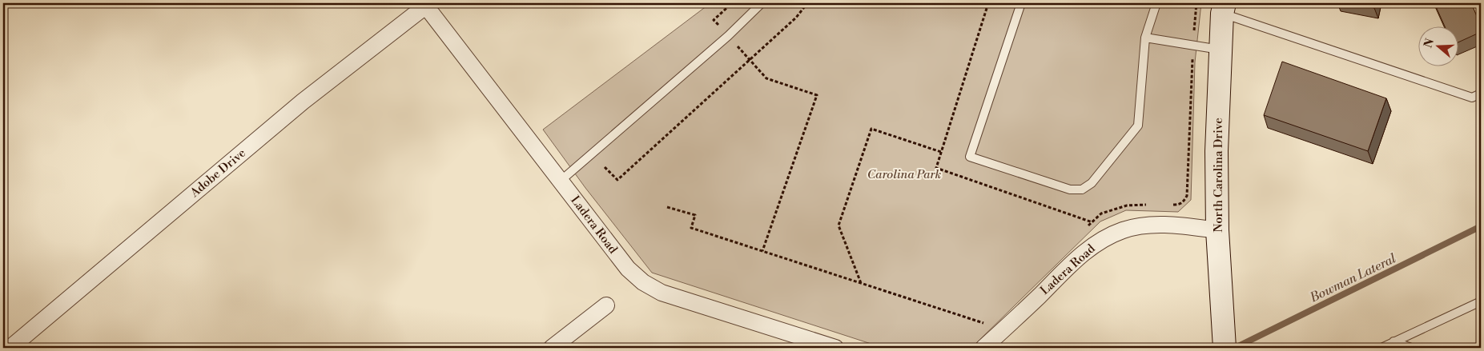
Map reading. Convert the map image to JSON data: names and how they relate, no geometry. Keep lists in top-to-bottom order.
{
  "streets": {
    "main road": ["North Carolina Drive"],
    "street": ["Adobe Drive", "Ladera Road"]
  },
  "crossings": [
    ["Adobe Drive", "Ladera Road"],
    ["North Carolina Drive", "Ladera Road"]
  ],
  "water": ["Bowman Lateral"],
  "parks": ["Carolina Park"],
  "north": "left"
}
